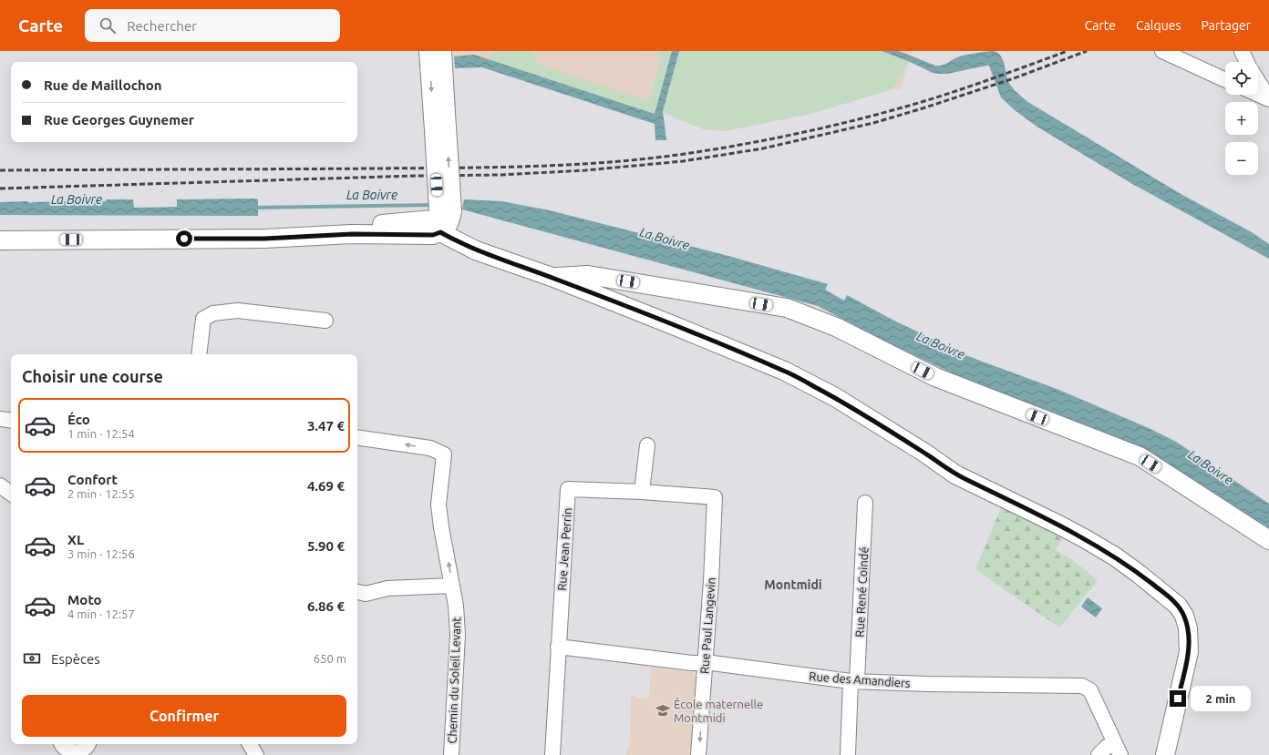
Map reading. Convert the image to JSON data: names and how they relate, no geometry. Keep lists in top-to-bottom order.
{
  "streets": {
    "street": [
      "Rue Jean Perrin",
      "Rue René Coindé",
      "Rue Paul Langevin",
      "Rue des Amandiers",
      "Chemin du Soleil Levant"
    ]
  },
  "crossings": [
    ["Rue Jean Perrin", "Rue Paul Langevin"],
    ["Rue Jean Perrin", "Rue des Amandiers"],
    ["Rue René Coindé", "Rue des Amandiers"],
    ["Rue Paul Langevin", "Rue des Amandiers"]
  ],
  "one_way": ["Rue Paul Langevin"],
  "districts": ["Montmidi"],
  "water": ["La Boivre"],
  "places": {
    "school or university": ["École maternelle Montmidi"]
  },
  "page": {
    "header": "Carte",
    "search": "Rechercher",
    "nav": ["Carte", "Calques", "Partager"],
    "map_buttons": ["+", "−"],
    "banner": ["Rue de Maillochon", "Rue Georges Guynemer"],
    "heading": "Choisir une course",
    "list": [
      {
        "name": "Éco",
        "note": "1 min · 12:54",
        "value": "3.47 €"
      },
      {
        "name": "Confort",
        "note": "2 min · 12:55",
        "value": "4.69 €"
      },
      {
        "name": "XL",
        "note": "3 min · 12:56",
        "value": "5.90 €"
      },
      {
        "name": "Moto",
        "note": "4 min · 12:57",
        "value": "6.86 €"
      }
    ],
    "pay": ["Espèces", "650 m"],
    "bubble": "2 min",
    "buttons": "Confirmer"
  }
}
